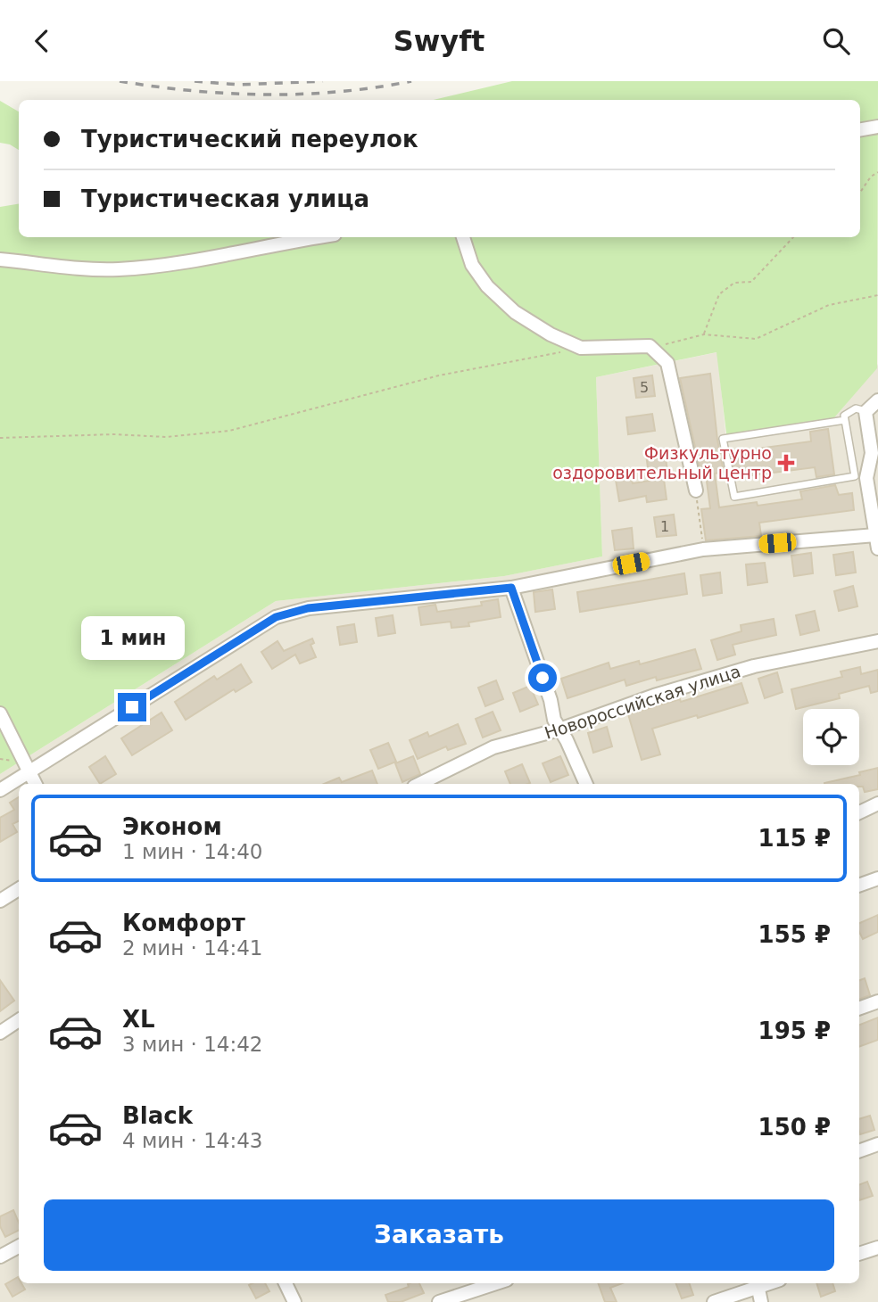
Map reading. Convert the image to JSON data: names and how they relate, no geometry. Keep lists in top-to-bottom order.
{
  "streets": {
    "street": ["Новороссийская улица"]
  },
  "places": {
    "health": ["Физкультурно оздоровительный центр"]
  },
  "house_numbers": ["5", "1"],
  "page": {
    "header": "Swyft",
    "banner": ["Туристический переулок", "Туристическая улица"],
    "bubble": "1 мин",
    "list": [
      {
        "name": "Эконом",
        "note": "1 мин · 14:40",
        "value": "115 ₽"
      },
      {
        "name": "Комфорт",
        "note": "2 мин · 14:41",
        "value": "155 ₽"
      },
      {
        "name": "XL",
        "note": "3 мин · 14:42",
        "value": "195 ₽"
      },
      {
        "name": "Black",
        "note": "4 мин · 14:43",
        "value": "150 ₽"
      }
    ],
    "buttons": "Заказать"
  }
}
